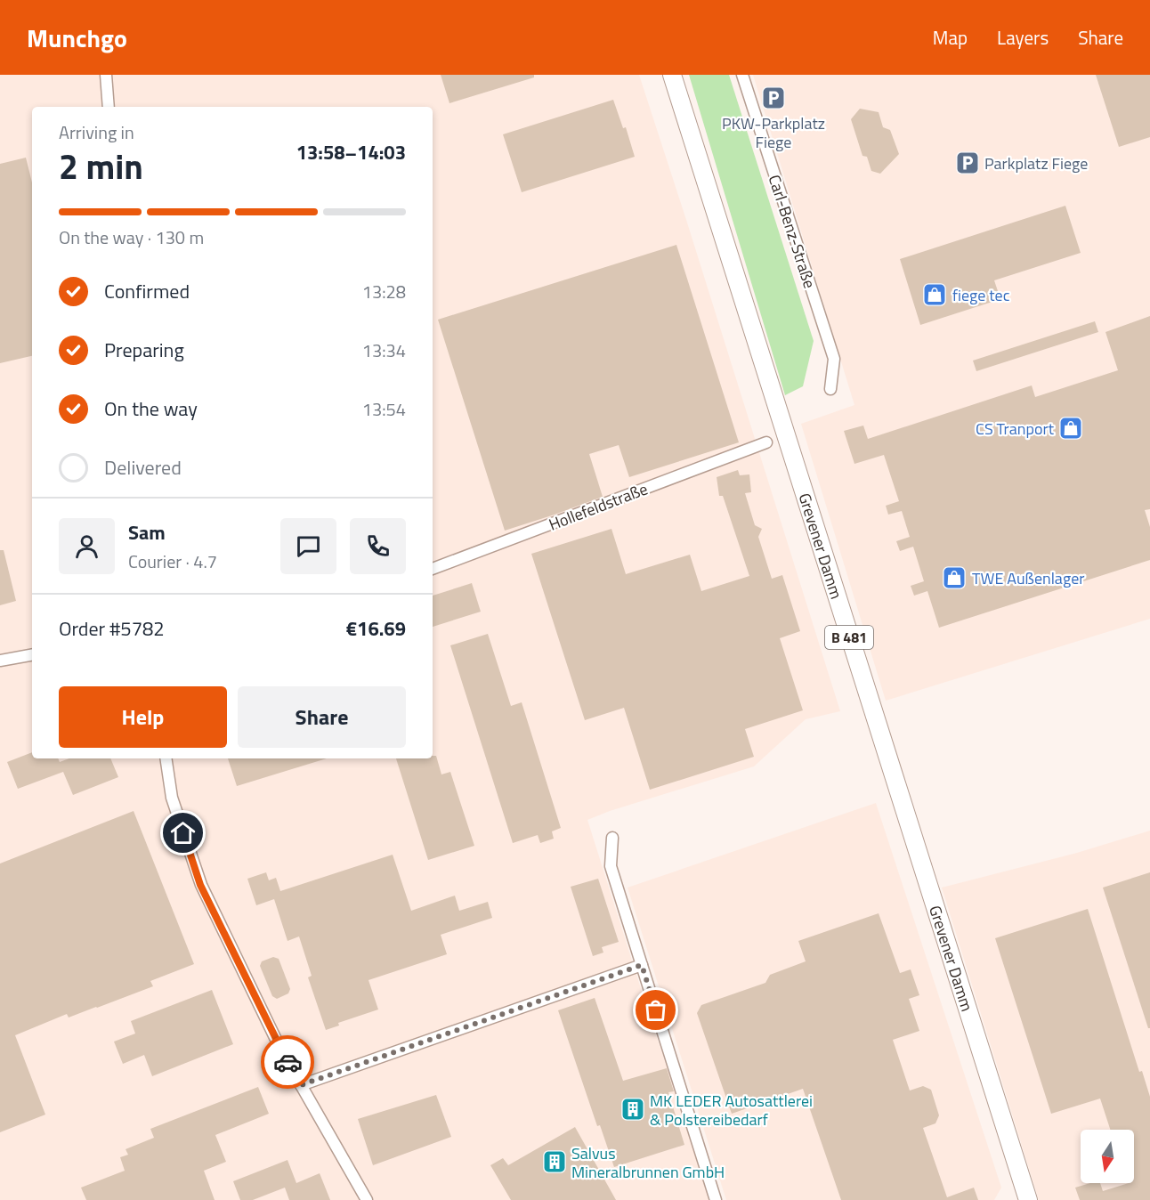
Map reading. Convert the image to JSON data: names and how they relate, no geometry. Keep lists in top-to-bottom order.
{
  "streets": {
    "main road": ["Grevener Damm", "B 481"],
    "street": ["Carl-Benz-Straße", "Hollefeldstraße"]
  },
  "places": {
    "parking": ["PKW-Parkplatz Fiege", "Parkplatz Fiege"],
    "shop": ["fiege tec", "CS Tranport", "TWE Außenlager"],
    "building": ["MK LEDER Autosattlerei & Polstereibedarf", "Salvus Mineralbrunnen GmbH"]
  },
  "north": "bottom",
  "page": {
    "header": "Munchgo",
    "nav": ["Map", "Layers", "Share"],
    "heading": ["2 min", "Arriving in", "13:58–14:03"],
    "panel": [
      "Sam",
      "Courier · 4.7",
      "Order #5782",
      "€16.69"
    ],
    "bar": "On the way · 130 m",
    "list": [
      ["Confirmed", "13:28"],
      ["Preparing", "13:34"],
      ["On the way", "13:54"],
      "Delivered"
    ],
    "buttons": ["Help", "Share"]
  }
}
